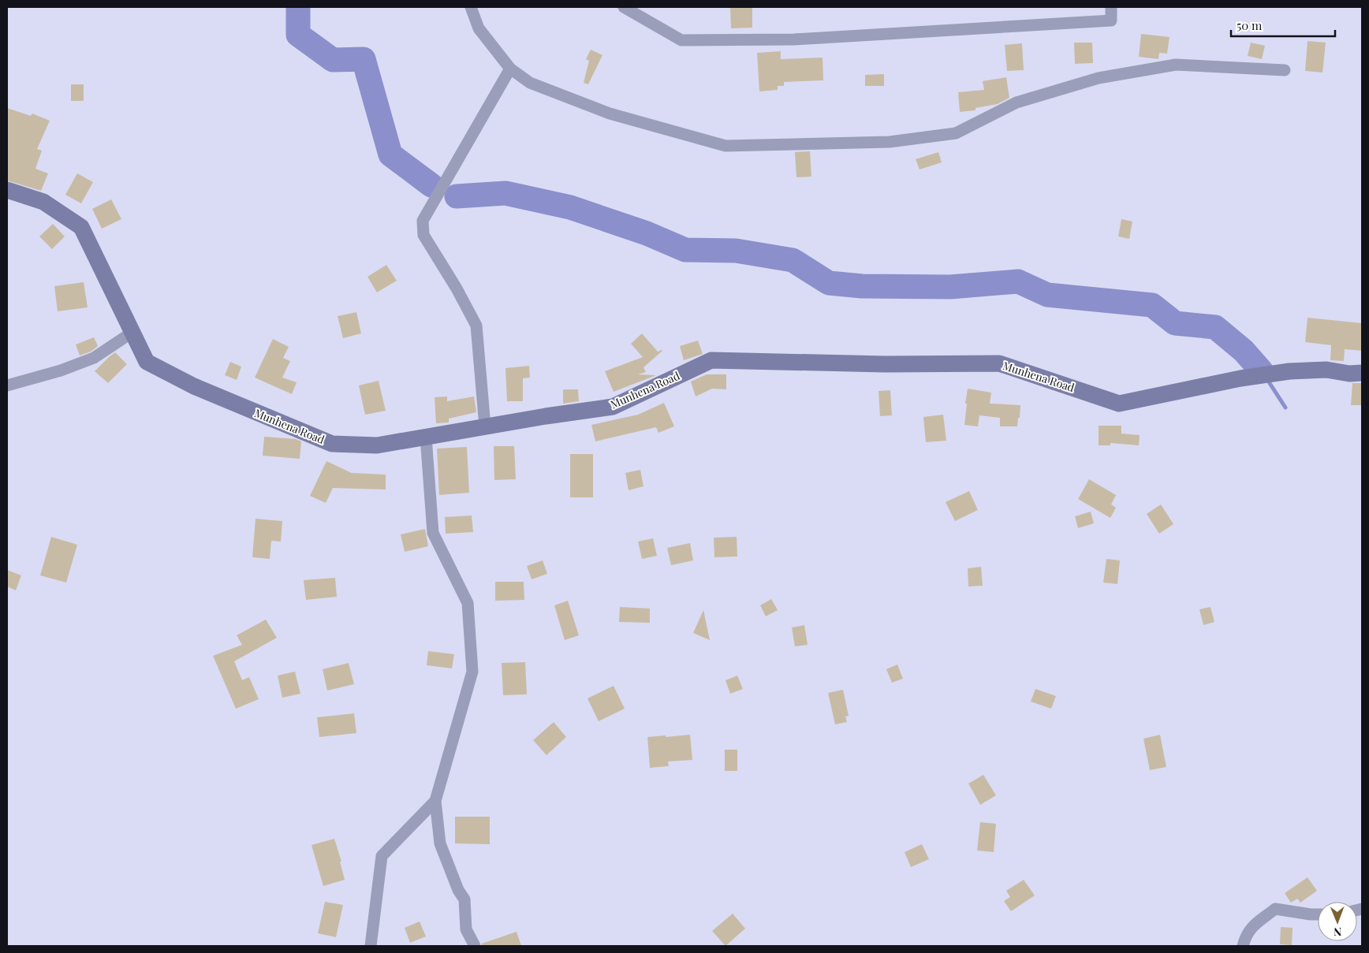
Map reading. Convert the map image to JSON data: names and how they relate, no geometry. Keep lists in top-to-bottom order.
{
  "streets": {
    "street": ["Munhena Road"]
  },
  "scale_bar": "50 m",
  "north": "bottom"
}
